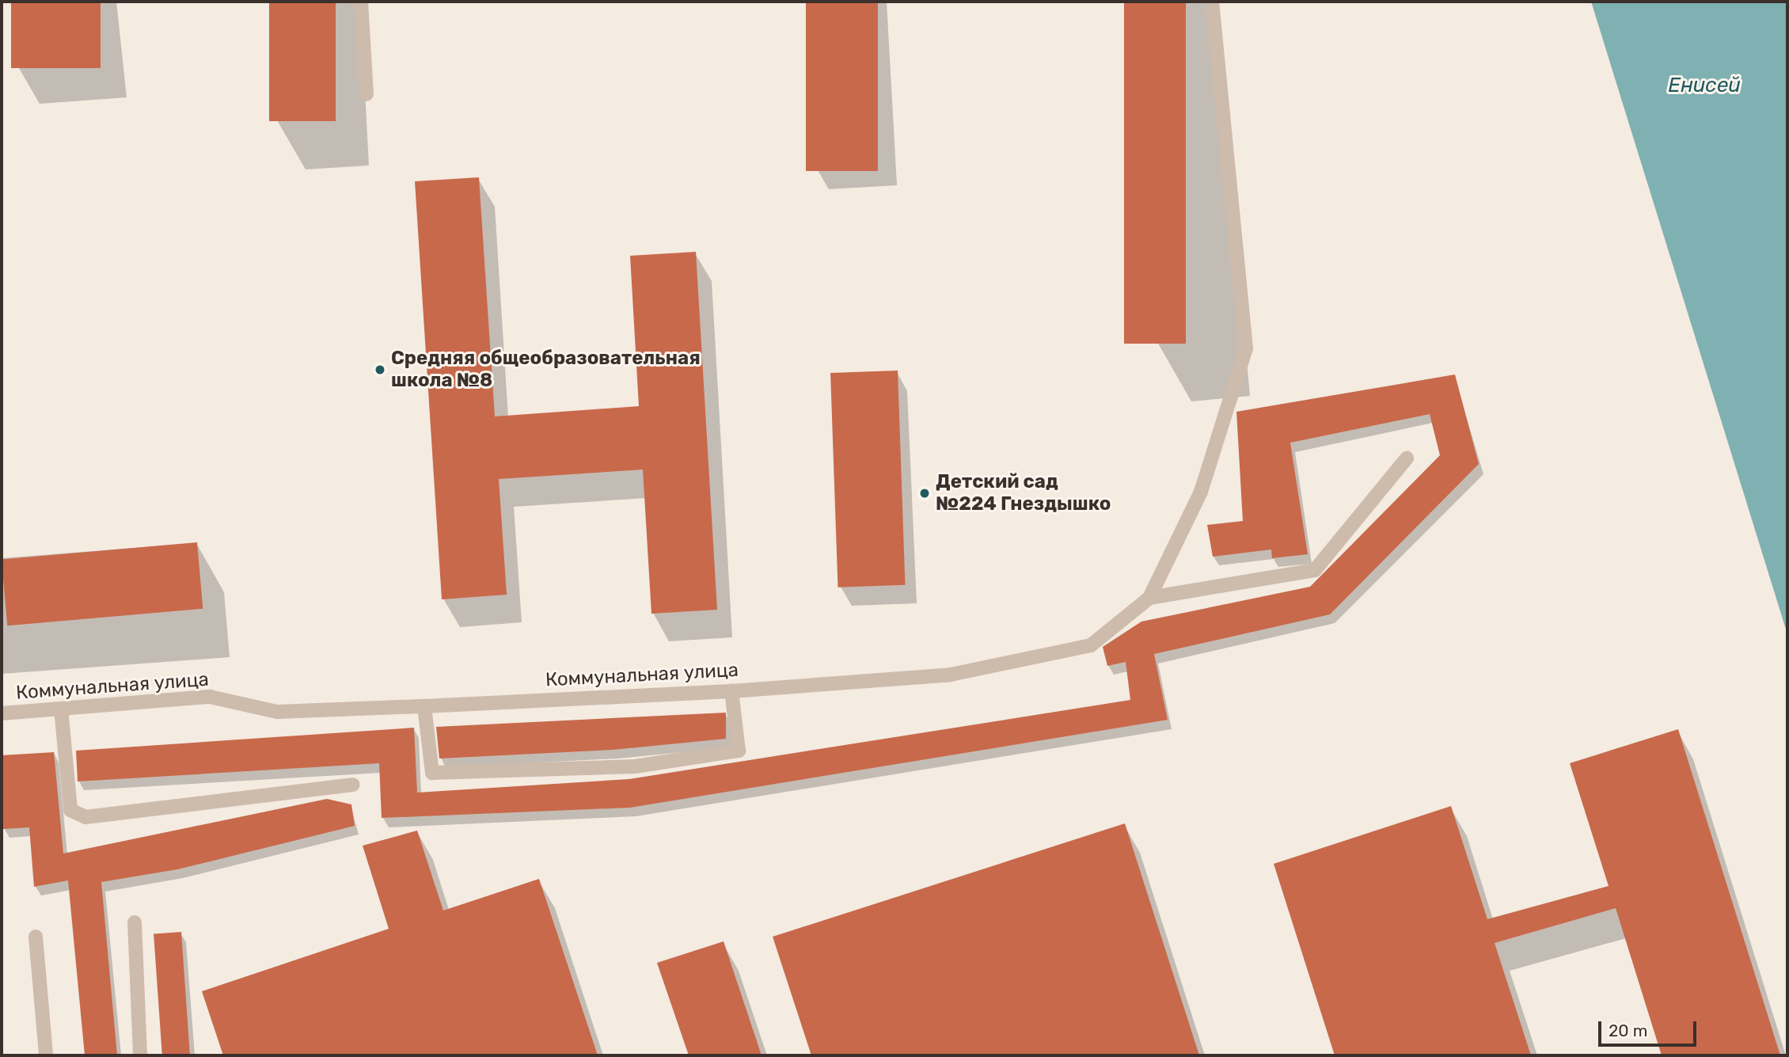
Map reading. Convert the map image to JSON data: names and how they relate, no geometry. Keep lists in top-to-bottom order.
{
  "streets": {
    "street": ["Коммунальная улица"]
  },
  "water": ["Енисей"],
  "places": ["Средняя общеобразовательная школа №8", "Детский сад №224 Гнездышко"],
  "scale_bar": "20 m"
}
